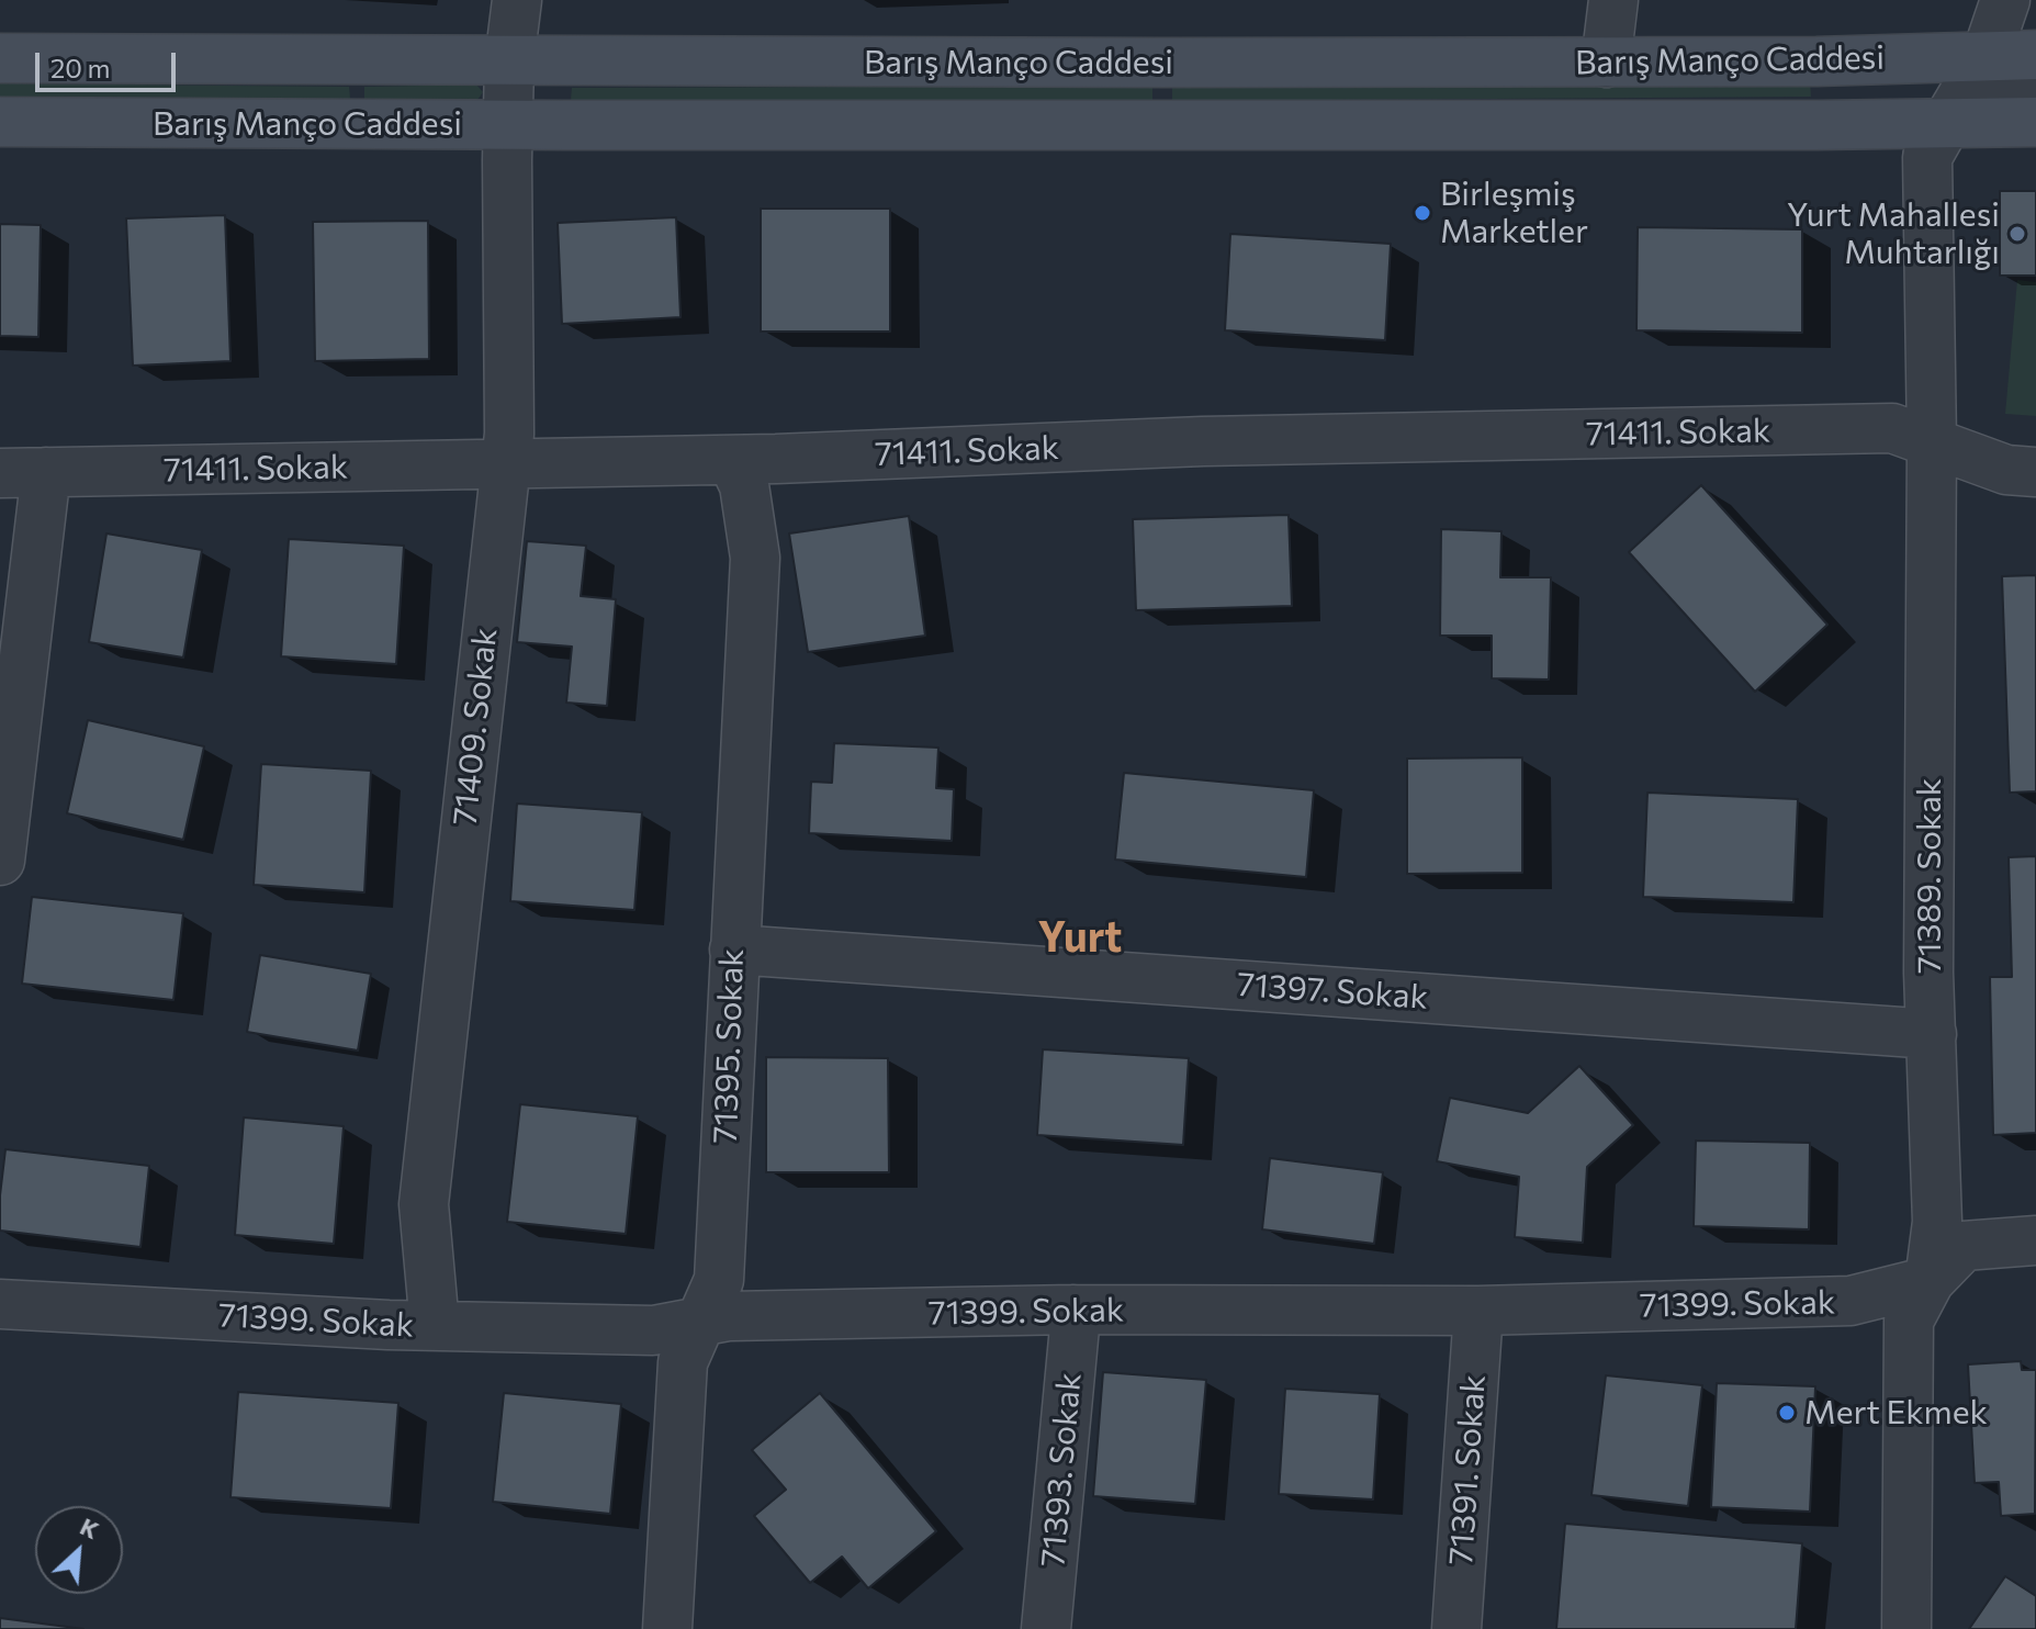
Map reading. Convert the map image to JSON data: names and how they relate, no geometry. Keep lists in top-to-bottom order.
{
  "streets": {
    "main road": ["Barış Manço Caddesi"],
    "street": [
      "71411. Sokak",
      "71409. Sokak",
      "71389. Sokak",
      "71397. Sokak",
      "71395. Sokak",
      "71399. Sokak",
      "71393. Sokak",
      "71391. Sokak"
    ]
  },
  "crossings": [
    ["Barış Manço Caddesi", "71409. Sokak"],
    ["Barış Manço Caddesi", "71389. Sokak"],
    ["71411. Sokak", "71409. Sokak"],
    ["71411. Sokak", "71389. Sokak"],
    ["71411. Sokak", "71395. Sokak"],
    ["71409. Sokak", "71399. Sokak"],
    ["71389. Sokak", "71397. Sokak"],
    ["71389. Sokak", "71399. Sokak"],
    ["71397. Sokak", "71395. Sokak"],
    ["71395. Sokak", "71399. Sokak"],
    ["71399. Sokak", "71393. Sokak"],
    ["71399. Sokak", "71391. Sokak"]
  ],
  "districts": ["Yurt"],
  "places": ["Birleşmiş Marketler", "Yurt Mahallesi Muhtarlığı", "Mert Ekmek"],
  "scale_bar": "20 m",
  "north": "top right"
}
